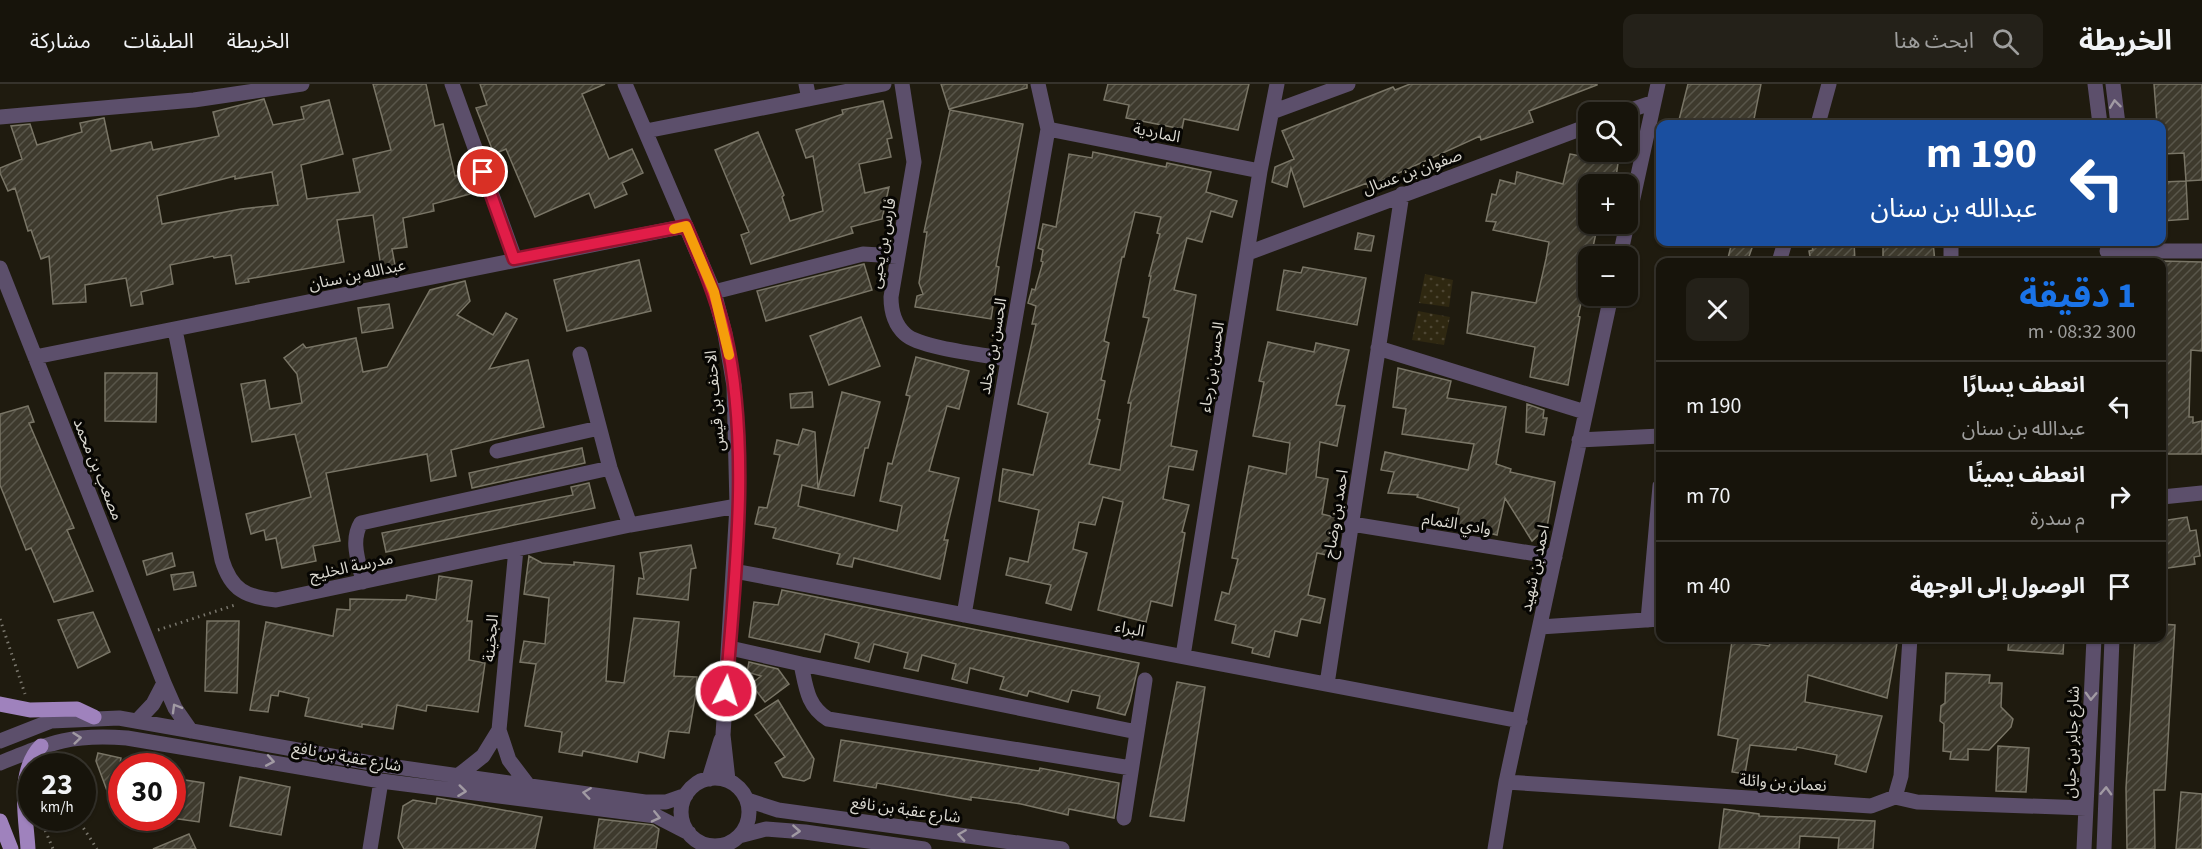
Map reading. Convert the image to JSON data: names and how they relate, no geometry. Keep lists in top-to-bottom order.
{
  "streets": {
    "street": [
      "الماردية",
      "صفوان بن عسال",
      "فارس بن يحيى",
      "عبدالله بن سنان",
      "الحسن بن مخلد",
      "الحسن بن رجاء",
      "الاحنف بن قيس",
      "مصعب بن محمد",
      "احمد بن وضاح",
      "وادي الثمام",
      "مدرسة الخليج",
      "احمد بن شهيد",
      "البراء",
      "الجخينة",
      "شارع جابر بن حيان",
      "شارع عقبة بن نافع",
      "نعمان بن وائلة"
    ]
  },
  "crossings": [
    ["الماردية", "الحسن بن مخلد"],
    ["الماردية", "الحسن بن رجاء"],
    ["صفوان بن عسال", "الحسن بن رجاء"],
    ["صفوان بن عسال", "احمد بن وضاح"],
    ["فارس بن يحيى", "الحسن بن مخلد"],
    ["عبدالله بن سنان", "الاحنف بن قيس"],
    ["عبدالله بن سنان", "مصعب بن محمد"],
    ["الحسن بن مخلد", "البراء"],
    ["الحسن بن رجاء", "البراء"],
    ["الاحنف بن قيس", "مدرسة الخليج"],
    ["الاحنف بن قيس", "البراء"],
    ["الاحنف بن قيس", "شارع عقبة بن نافع"],
    ["مصعب بن محمد", "شارع عقبة بن نافع"],
    ["احمد بن وضاح", "وادي الثمام"],
    ["احمد بن وضاح", "البراء"],
    ["وادي الثمام", "احمد بن شهيد"],
    ["مدرسة الخليج", "الجخينة"],
    ["احمد بن شهيد", "البراء"],
    ["احمد بن شهيد", "نعمان بن وائلة"],
    ["الجخينة", "شارع عقبة بن نافع"]
  ],
  "page": {
    "header": "الخريطة",
    "search": "ابحث هنا",
    "nav": ["الخريطة", "الطبقات", "مشاركة"],
    "map_buttons": ["+", "−"],
    "turn": ["190 m", "عبدالله بن سنان"],
    "heading": ["1 دقيقة", "300 m · 08:32"],
    "list": [
      {
        "name": "انعطف يسارًا",
        "note": "عبدالله بن سنان",
        "value": "190 m"
      },
      {
        "name": "انعطف يمينًا",
        "note": "م سدرة",
        "value": "70 m"
      },
      {
        "name": "الوصول إلى الوجهة",
        "value": "40 m"
      }
    ],
    "speed": "23 km/h",
    "limit": "30"
  }
}
